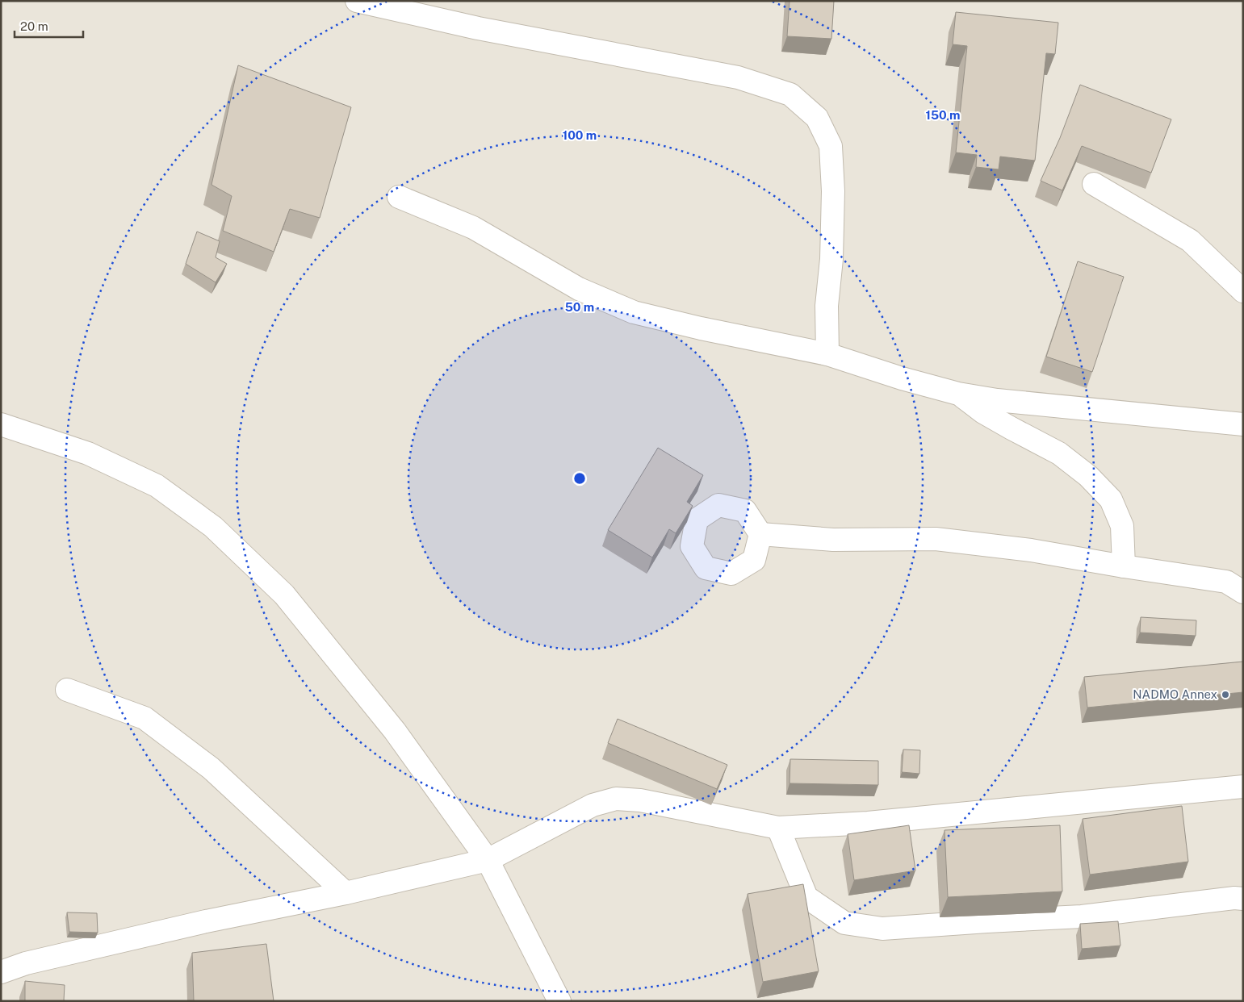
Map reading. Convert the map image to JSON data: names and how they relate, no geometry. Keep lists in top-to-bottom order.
{
  "places": ["NADMO Annex"],
  "scale_bar": "20 m",
  "rings": ["150 m", "100 m", "50 m"]
}
